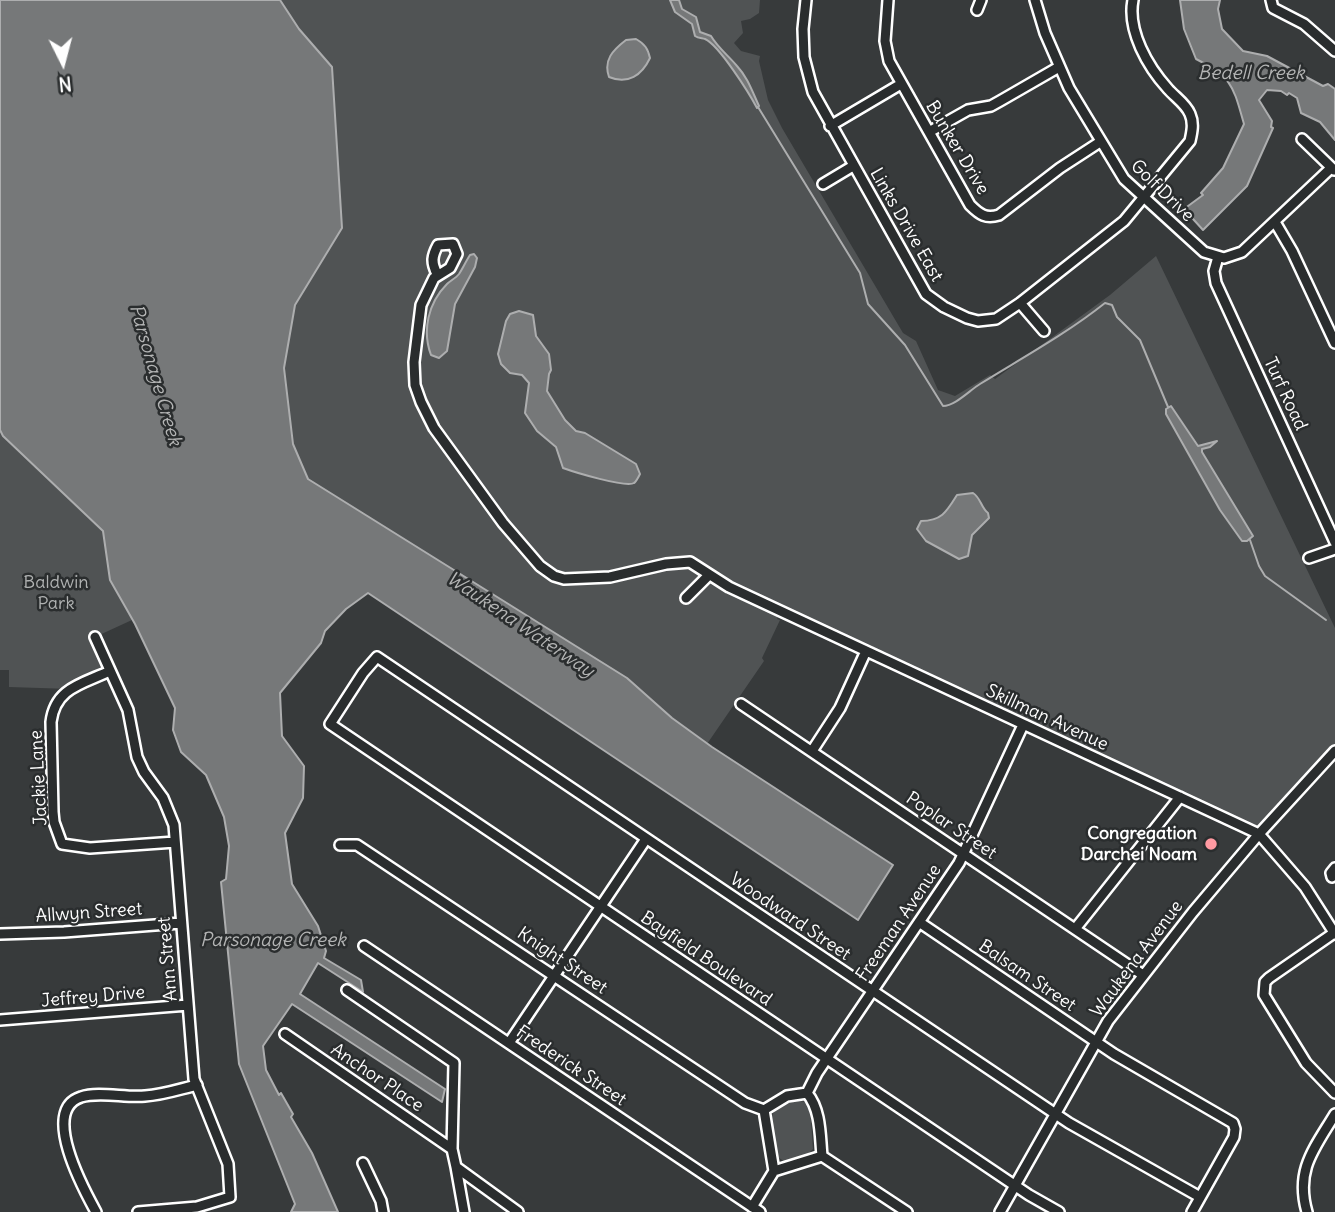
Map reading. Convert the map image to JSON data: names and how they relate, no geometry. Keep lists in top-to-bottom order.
{
  "streets": {
    "street": [
      "Bunker Drive",
      "Golf Drive",
      "Links Drive East",
      "Turf Road",
      "Skillman Avenue",
      "Jackie Lane",
      "Poplar Street",
      "Allwyn Street",
      "Woodward Street",
      "Freeman Avenue",
      "Ann Street",
      "Bayfield Boulevard",
      "Waukena Avenue",
      "Knight Street",
      "Balsam Street",
      "Jeffrey Drive",
      "Frederick Street",
      "Anchor Place"
    ]
  },
  "crossings": [
    ["Bunker Drive", "Golf Drive"],
    ["Golf Drive", "Links Drive East"],
    ["Golf Drive", "Turf Road"],
    ["Skillman Avenue", "Freeman Avenue"],
    ["Skillman Avenue", "Waukena Avenue"],
    ["Jackie Lane", "Ann Street"],
    ["Poplar Street", "Freeman Avenue"],
    ["Poplar Street", "Waukena Avenue"],
    ["Allwyn Street", "Ann Street"],
    ["Woodward Street", "Freeman Avenue"],
    ["Woodward Street", "Bayfield Boulevard"],
    ["Woodward Street", "Waukena Avenue"],
    ["Woodward Street", "Balsam Street"],
    ["Freeman Avenue", "Bayfield Boulevard"],
    ["Freeman Avenue", "Balsam Street"],
    ["Ann Street", "Jeffrey Drive"],
    ["Bayfield Boulevard", "Waukena Avenue"],
    ["Waukena Avenue", "Balsam Street"]
  ],
  "water": ["Bedell Creek", "Parsonage Creek", "Waukena Waterway"],
  "parks": ["Baldwin Park"],
  "places": ["Congregation Darchei Noam"],
  "north": "bottom"
}
